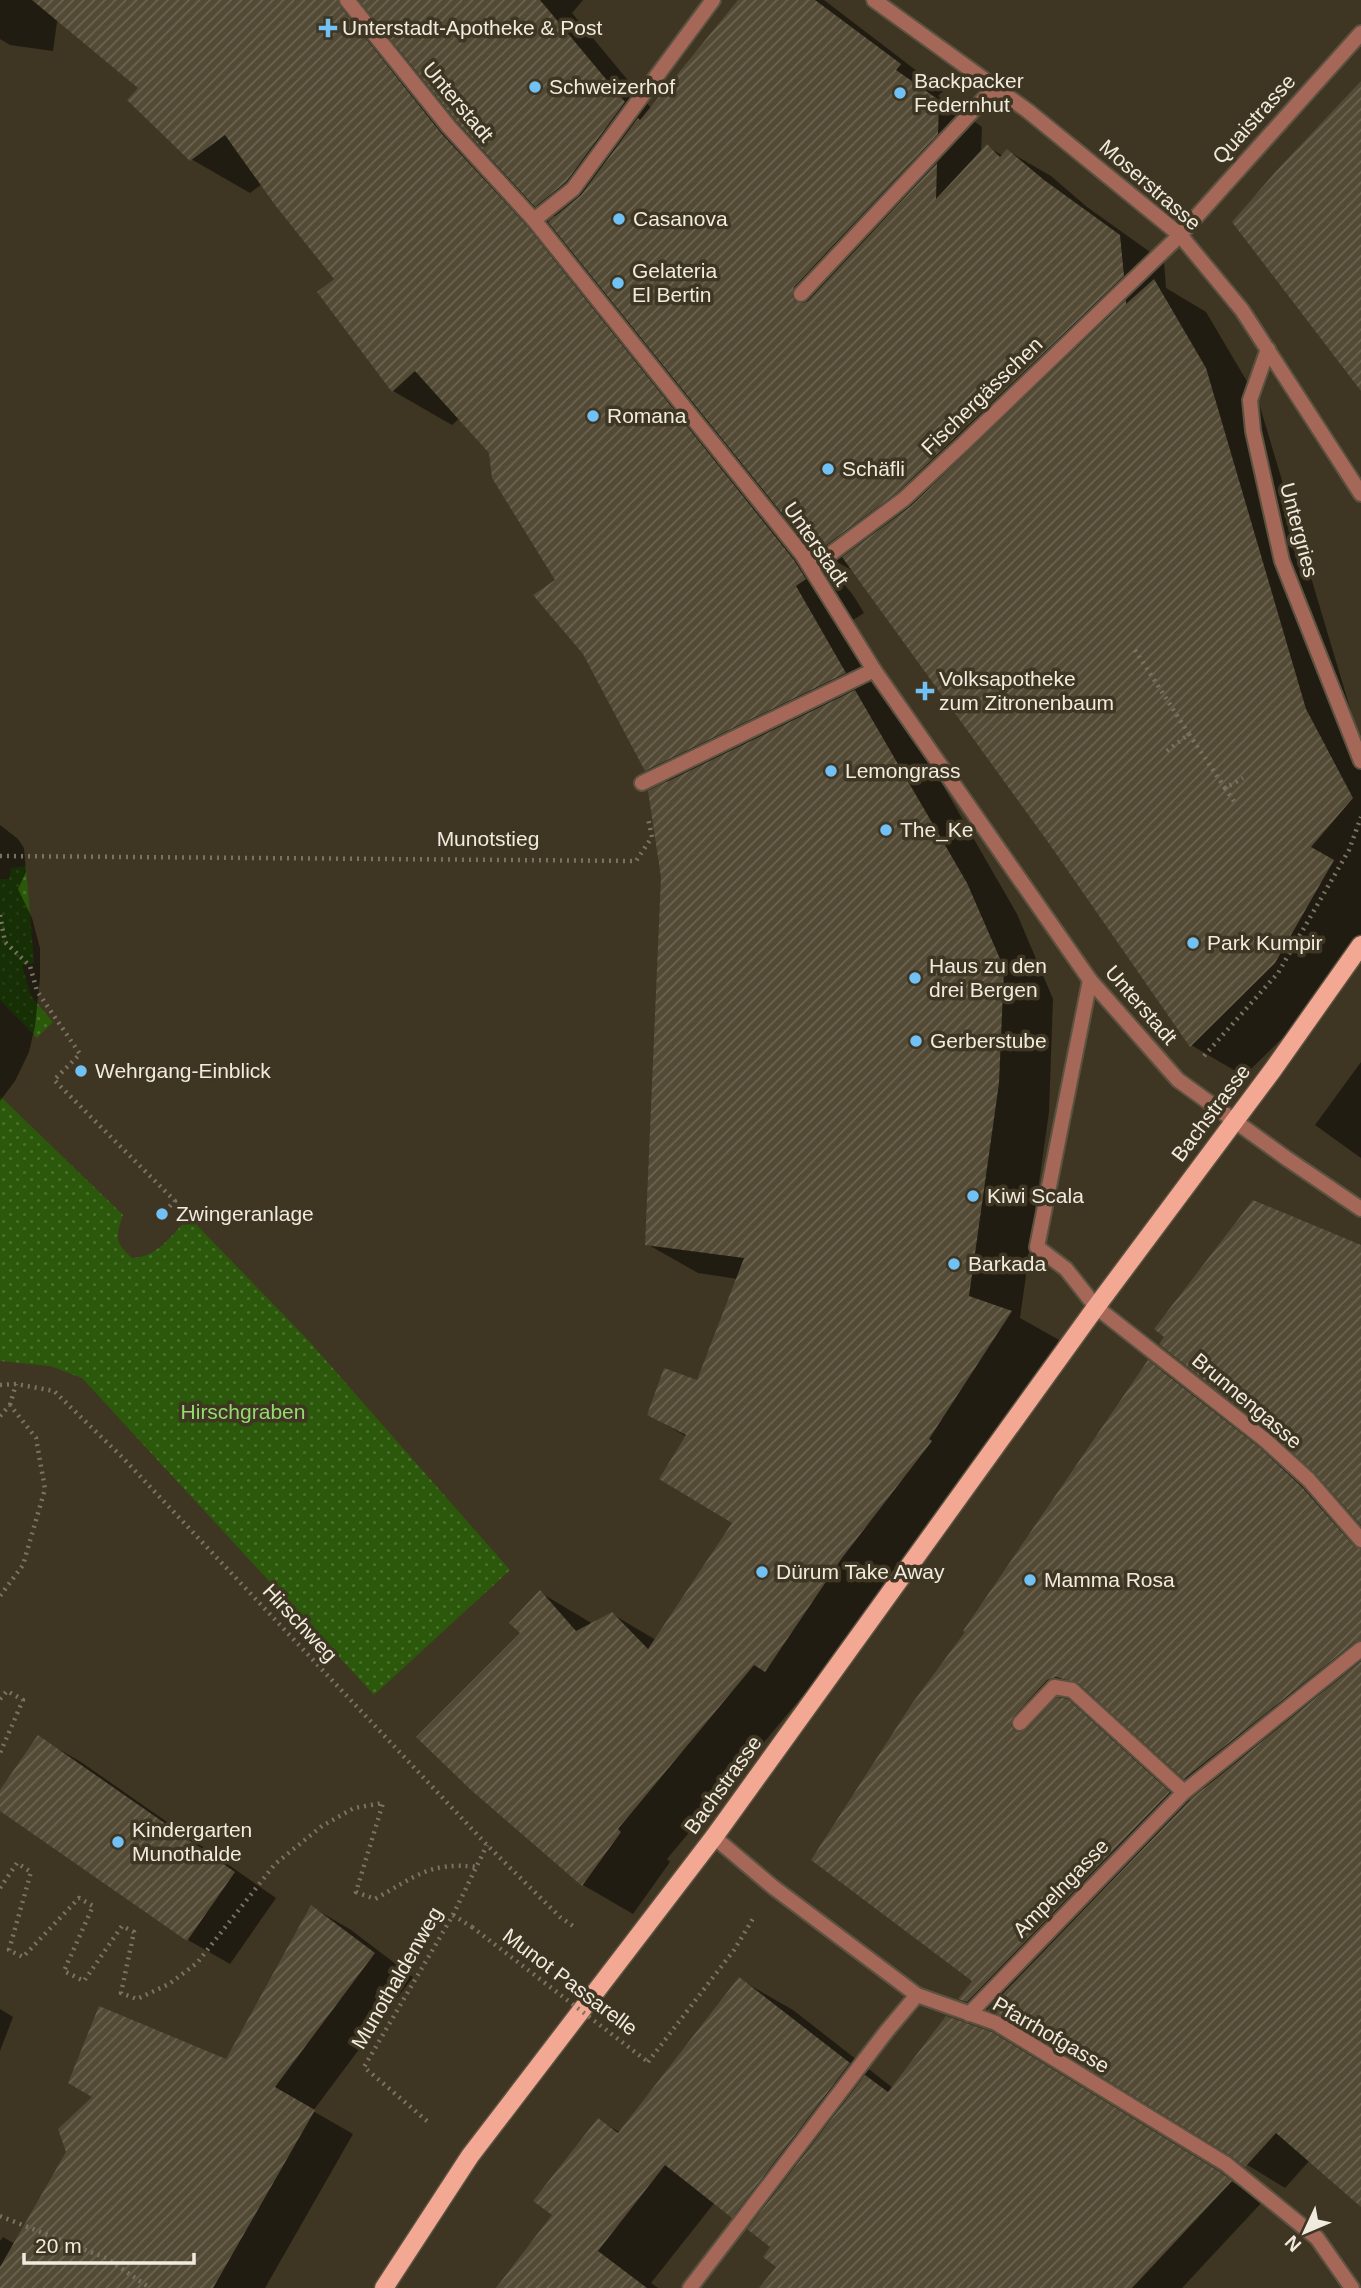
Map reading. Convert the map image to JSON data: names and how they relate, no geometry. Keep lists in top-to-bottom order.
{
  "streets": {
    "main road": ["Bachstrasse"],
    "street": [
      "Unterstadt",
      "Quaistrasse",
      "Moserstrasse",
      "Fischergässchen",
      "Untergries",
      "Brunnengasse",
      "Ampelngasse",
      "Pfarrhofgasse"
    ],
    "path": [
      "Munotstieg",
      "Hirschweg",
      "Munothaldenweg",
      "Munot Passarelle"
    ]
  },
  "crossings": [
    ["Unterstadt", "Fischergässchen"],
    ["Unterstadt", "Bachstrasse"],
    ["Quaistrasse", "Moserstrasse"],
    ["Quaistrasse", "Fischergässchen"],
    ["Moserstrasse", "Fischergässchen"],
    ["Moserstrasse", "Untergries"],
    ["Bachstrasse", "Brunnengasse"],
    ["Bachstrasse", "Pfarrhofgasse"],
    ["Hirschweg", "Munothaldenweg"],
    ["Ampelngasse", "Pfarrhofgasse"],
    ["Munothaldenweg", "Munot Passarelle"]
  ],
  "parks": ["Hirschgraben"],
  "places": {
    "health": ["Unterstadt-Apotheke & Post", "Volksapotheke zum Zitronenbaum"],
    "other": [
      "Schweizerhof",
      "Backpacker Federnhut",
      "Casanova",
      "Gelateria El Bertin",
      "Romana",
      "Schäfli",
      "Lemongrass",
      "The_Ke",
      "Park Kumpir",
      "Haus zu den drei Bergen",
      "Gerberstube",
      "Wehrgang-Einblick",
      "Kiwi Scala",
      "Zwingeranlage",
      "Barkada",
      "Dürum Take Away",
      "Mamma Rosa",
      "Kindergarten Munothalde"
    ]
  },
  "scale_bar": "20 m",
  "north": "bottom left"
}
